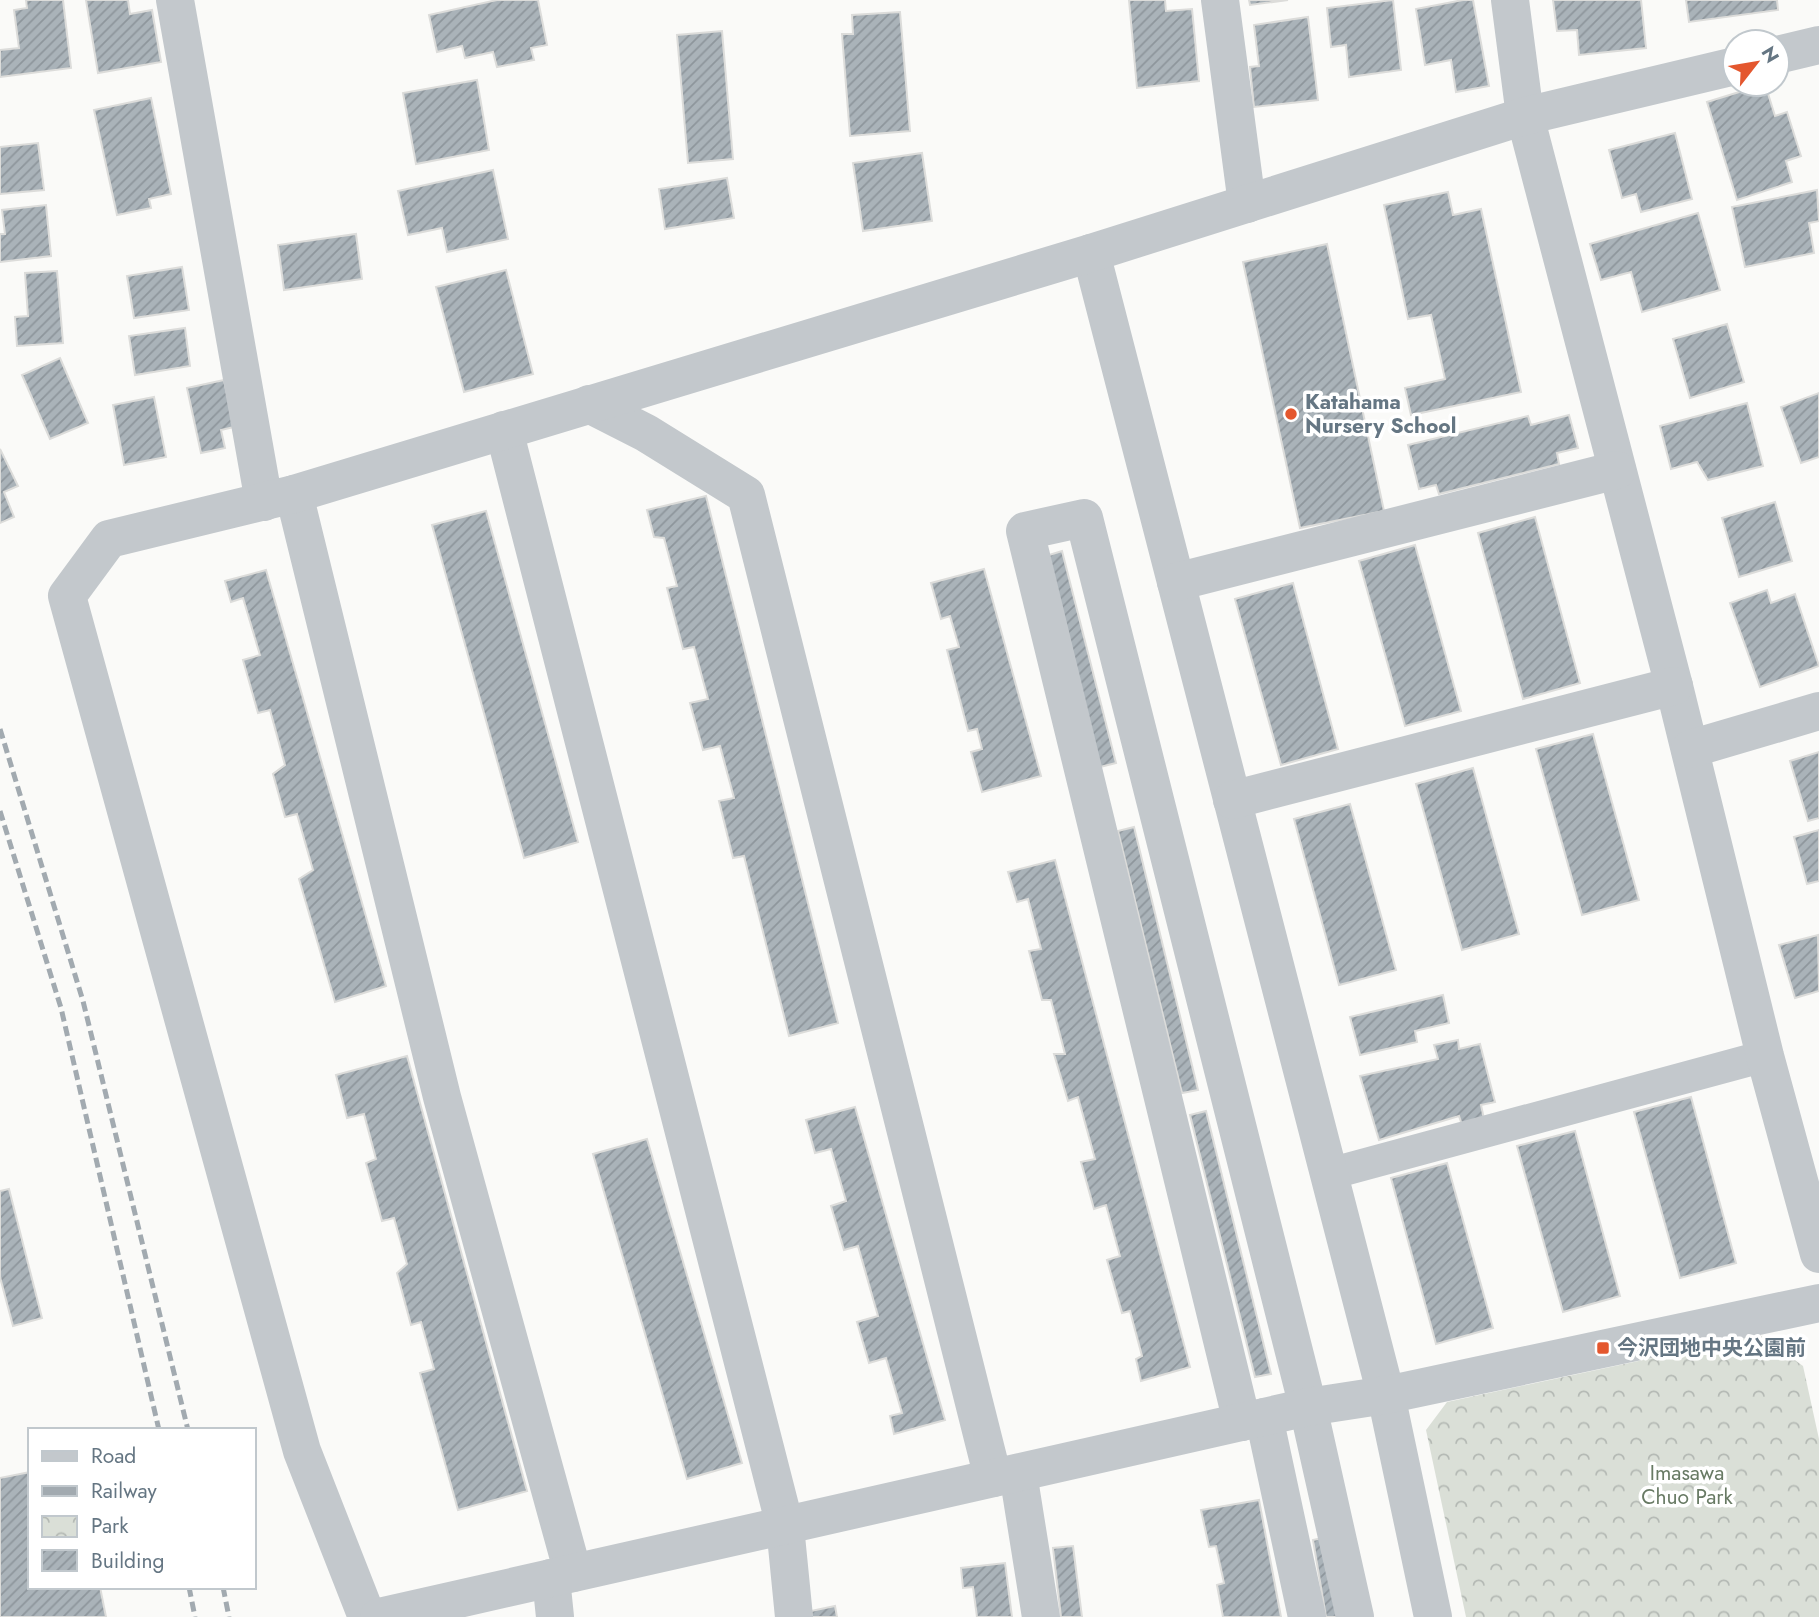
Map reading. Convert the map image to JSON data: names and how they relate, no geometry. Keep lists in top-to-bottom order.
{
  "parks": ["Imasawa Chuo Park"],
  "places": {
    "other": ["Katahama Nursery School"],
    "transit": ["今沢団地中央公園前"]
  },
  "legend": [
    "Road",
    "Railway",
    "Park",
    "Building"
  ],
  "north": "top right"
}
